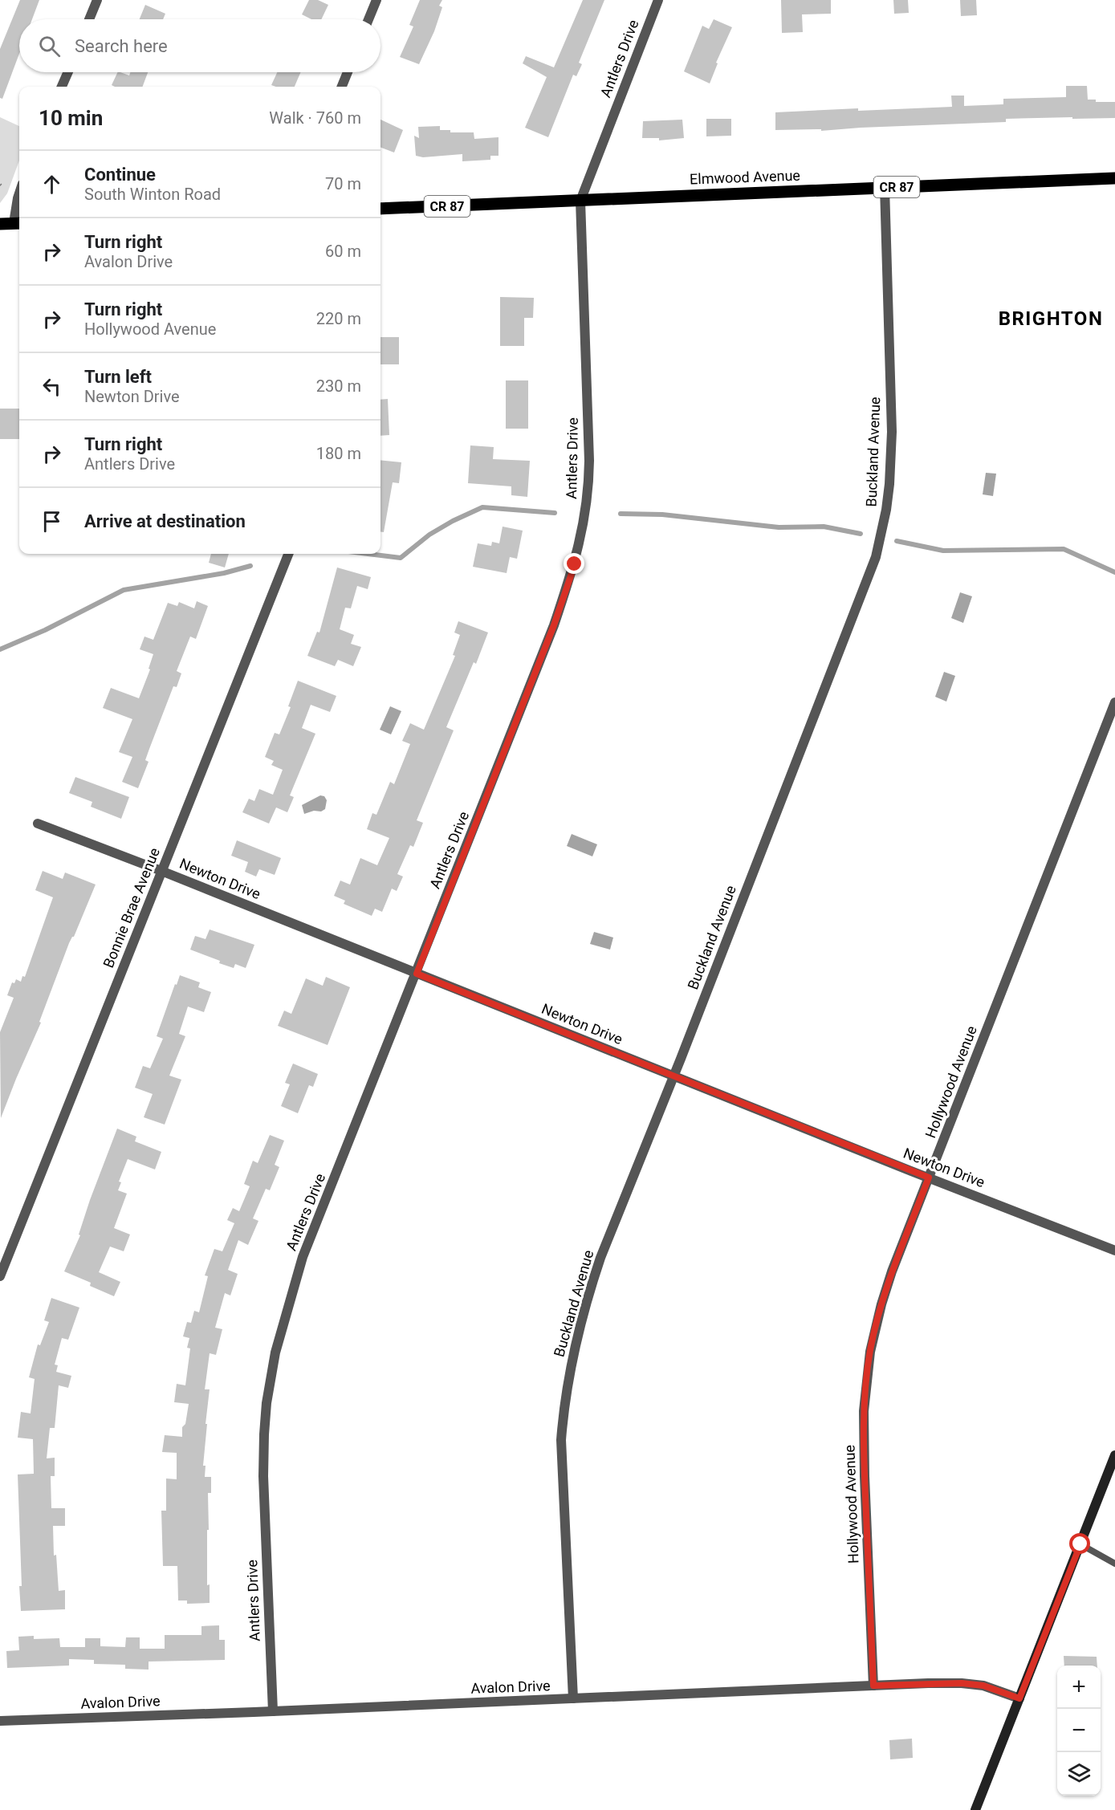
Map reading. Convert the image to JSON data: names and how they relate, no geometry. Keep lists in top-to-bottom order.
{
  "streets": {
    "main road": ["Elmwood Avenue", "CR 87"],
    "street": [
      "Antlers Drive",
      "Buckland Avenue",
      "Newton Drive",
      "Bonnie Brae Avenue",
      "Hollywood Avenue",
      "Avalon Drive"
    ]
  },
  "crossings": [
    ["Antlers Drive", "Elmwood Avenue"],
    ["Antlers Drive", "Newton Drive"],
    ["Antlers Drive", "Avalon Drive"],
    ["Elmwood Avenue", "Buckland Avenue"],
    ["Buckland Avenue", "Newton Drive"],
    ["Buckland Avenue", "Avalon Drive"],
    ["Newton Drive", "Bonnie Brae Avenue"],
    ["Newton Drive", "Hollywood Avenue"],
    ["Hollywood Avenue", "Avalon Drive"]
  ],
  "districts": ["BRIGHTON"],
  "page": {
    "search": "Search here",
    "heading": ["10 min", "Walk · 760 m"],
    "list": [
      ["Continue", "South Winton Road", "70 m"],
      ["Turn right", "Avalon Drive", "60 m"],
      ["Turn right", "Hollywood Avenue", "220 m"],
      ["Turn left", "Newton Drive", "230 m"],
      ["Turn right", "Antlers Drive", "180 m"],
      "Arrive at destination"
    ],
    "map_buttons": ["+", "−"]
  }
}
